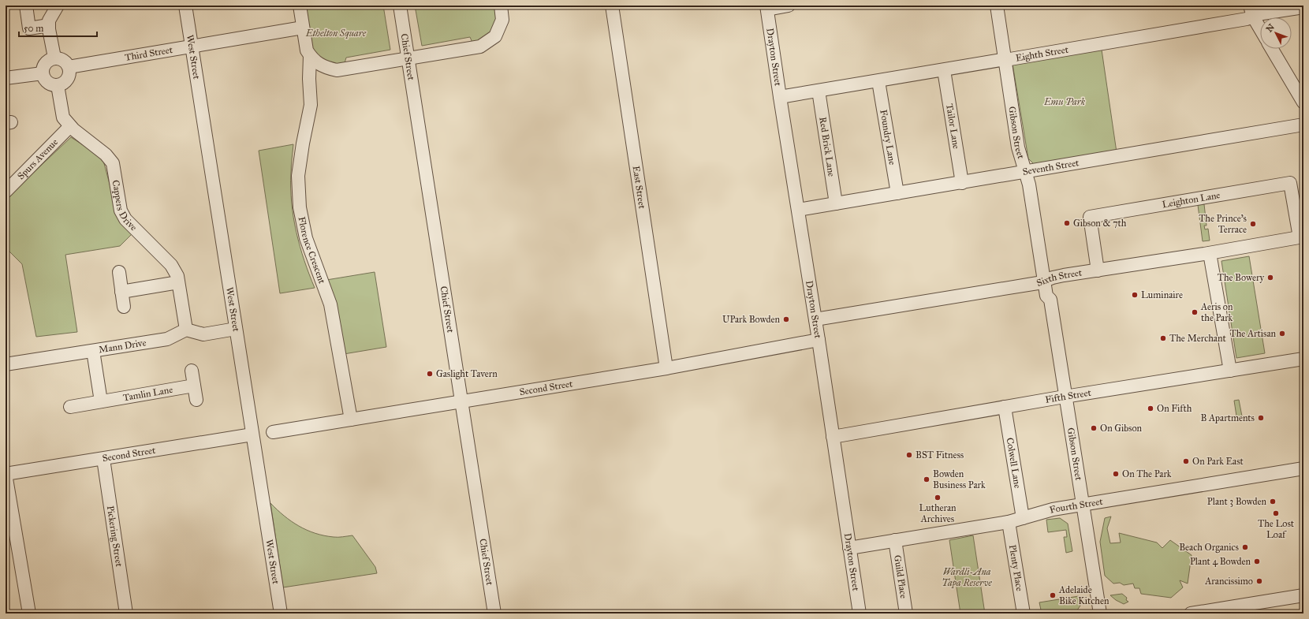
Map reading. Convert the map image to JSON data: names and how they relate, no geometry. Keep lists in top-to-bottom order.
{
  "streets": {
    "street": [
      "Third Street",
      "Eighth Street",
      "West Street",
      "Chief Street",
      "Drayton Street",
      "Tailor Lane",
      "Gibson Street",
      "Foundry Lane",
      "Red Brick Lane",
      "Spurs Avenue",
      "Seventh Street",
      "East Street",
      "Leighton Lane",
      "Cappers Drive",
      "Florence Crescent",
      "Sixth Street",
      "Mann Drive",
      "Second Street",
      "Tamlin Lane",
      "Fifth Street",
      "Colwell Lane",
      "Fourth Street",
      "Pickering Street",
      "Plenty Place",
      "Guild Place"
    ]
  },
  "crossings": [
    ["Third Street", "West Street"],
    ["Third Street", "Cappers Drive"],
    ["Eighth Street", "Drayton Street"],
    ["Eighth Street", "Tailor Lane"],
    ["Eighth Street", "Gibson Street"],
    ["Eighth Street", "Foundry Lane"],
    ["Eighth Street", "Red Brick Lane"],
    ["West Street", "Second Street"],
    ["Chief Street", "Second Street"],
    ["Drayton Street", "Seventh Street"],
    ["Drayton Street", "Sixth Street"],
    ["Drayton Street", "Second Street"],
    ["Drayton Street", "Fifth Street"],
    ["Drayton Street", "Fourth Street"],
    ["Tailor Lane", "Seventh Street"],
    ["Gibson Street", "Seventh Street"],
    ["Gibson Street", "Sixth Street"],
    ["Gibson Street", "Fifth Street"],
    ["Gibson Street", "Fourth Street"],
    ["Foundry Lane", "Seventh Street"],
    ["Red Brick Lane", "Seventh Street"],
    ["Spurs Avenue", "Cappers Drive"],
    ["East Street", "Second Street"],
    ["Leighton Lane", "Sixth Street"],
    ["Cappers Drive", "Mann Drive"],
    ["Florence Crescent", "Second Street"],
    ["Second Street", "Pickering Street"],
    ["Fifth Street", "Colwell Lane"],
    ["Colwell Lane", "Fourth Street"],
    ["Fourth Street", "Plenty Place"],
    ["Fourth Street", "Guild Place"]
  ],
  "parks": ["Ethelton Square", "Emu Park", "Wardli-Ana Tapa Reserve"],
  "places": [
    "Gibson & 7th",
    "The Prince’s Terrace",
    "The Bowery",
    "Luminaire",
    "Aeris on the Park",
    "UPark Bowden",
    "The Artisan",
    "The Merchant",
    "Gaslight Tavern",
    "On Fifth",
    "B Apartments",
    "On Gibson",
    "BST Fitness",
    "On Park East",
    "On The Park",
    "Bowden Business Park",
    "Lutheran Archives",
    "Plant 3 Bowden",
    "The Lost Loaf",
    "Beach Organics",
    "Plant 4 Bowden",
    "Arancissimo",
    "Adelaide Bike Kitchen"
  ],
  "scale_bar": "50 m",
  "north": "top left"
}
